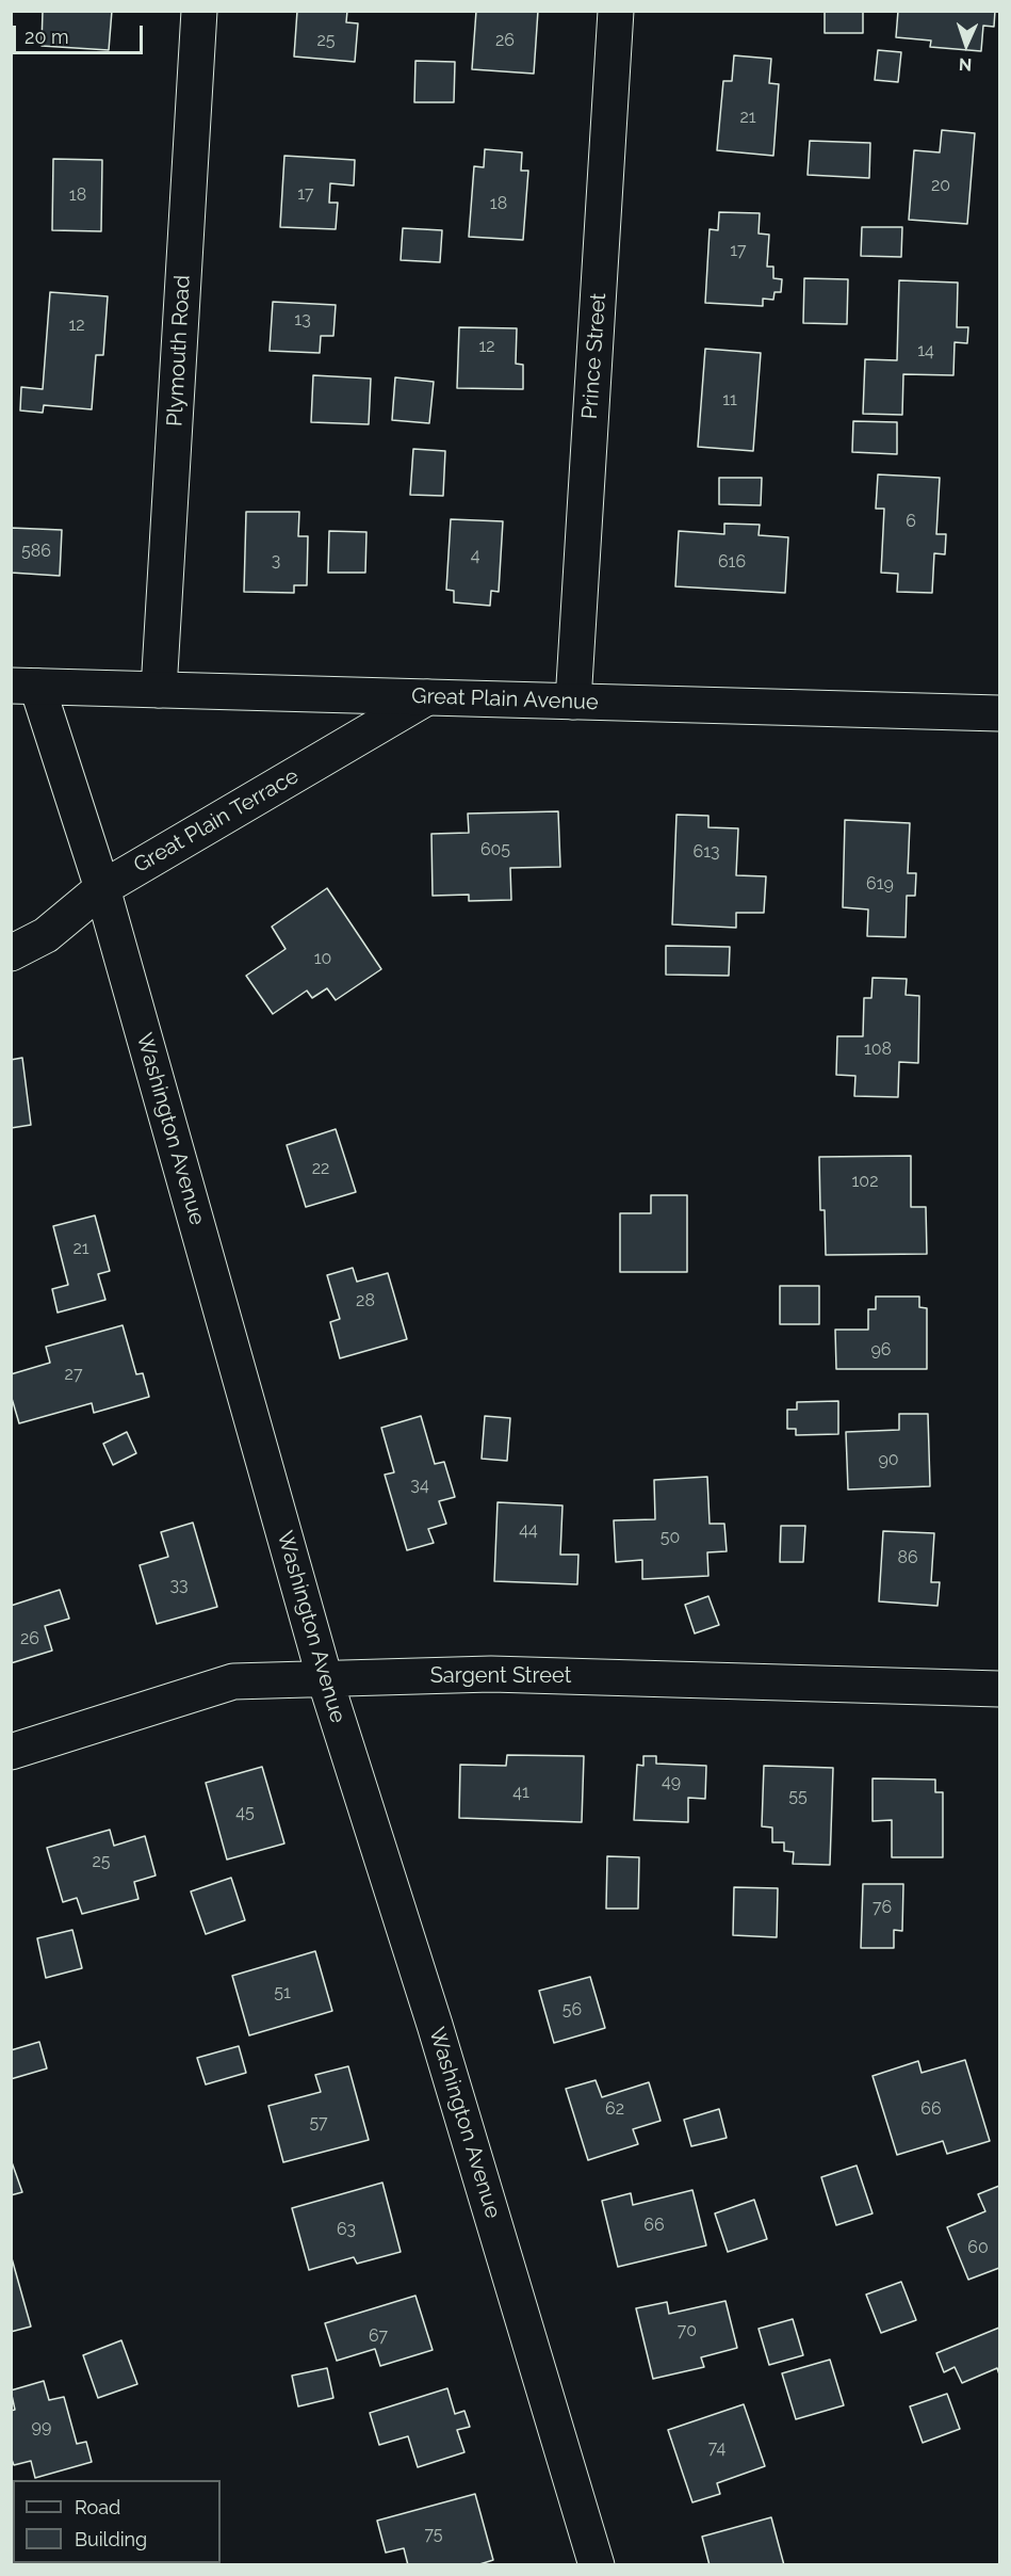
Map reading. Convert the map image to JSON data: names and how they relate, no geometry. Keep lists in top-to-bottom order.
{
  "streets": {
    "street": [
      "Plymouth Road",
      "Prince Street",
      "Great Plain Avenue",
      "Great Plain Terrace",
      "Washington Avenue",
      "Sargent Street"
    ]
  },
  "crossings": [
    ["Plymouth Road", "Great Plain Avenue"],
    ["Prince Street", "Great Plain Avenue"],
    ["Great Plain Avenue", "Great Plain Terrace"],
    ["Great Plain Avenue", "Washington Avenue"],
    ["Great Plain Terrace", "Washington Avenue"],
    ["Washington Avenue", "Sargent Street"]
  ],
  "house_numbers": [
    "25",
    "26",
    "21",
    "20",
    "17",
    "18",
    "18",
    "17",
    "13",
    "12",
    "12",
    "14",
    "11",
    "6",
    "586",
    "4",
    "3",
    "616",
    "605",
    "613",
    "619",
    "10",
    "108",
    "22",
    "102",
    "21",
    "28",
    "96",
    "27",
    "90",
    "34",
    "44",
    "50",
    "86",
    "33",
    "26",
    "49",
    "41",
    "55",
    "45",
    "25",
    "76",
    "51",
    "56",
    "62",
    "66",
    "57",
    "66",
    "63",
    "60",
    "70",
    "67",
    "99",
    "74",
    "75"
  ],
  "legend": ["Road", "Building"],
  "scale_bar": "20 m",
  "north": "bottom"
}
